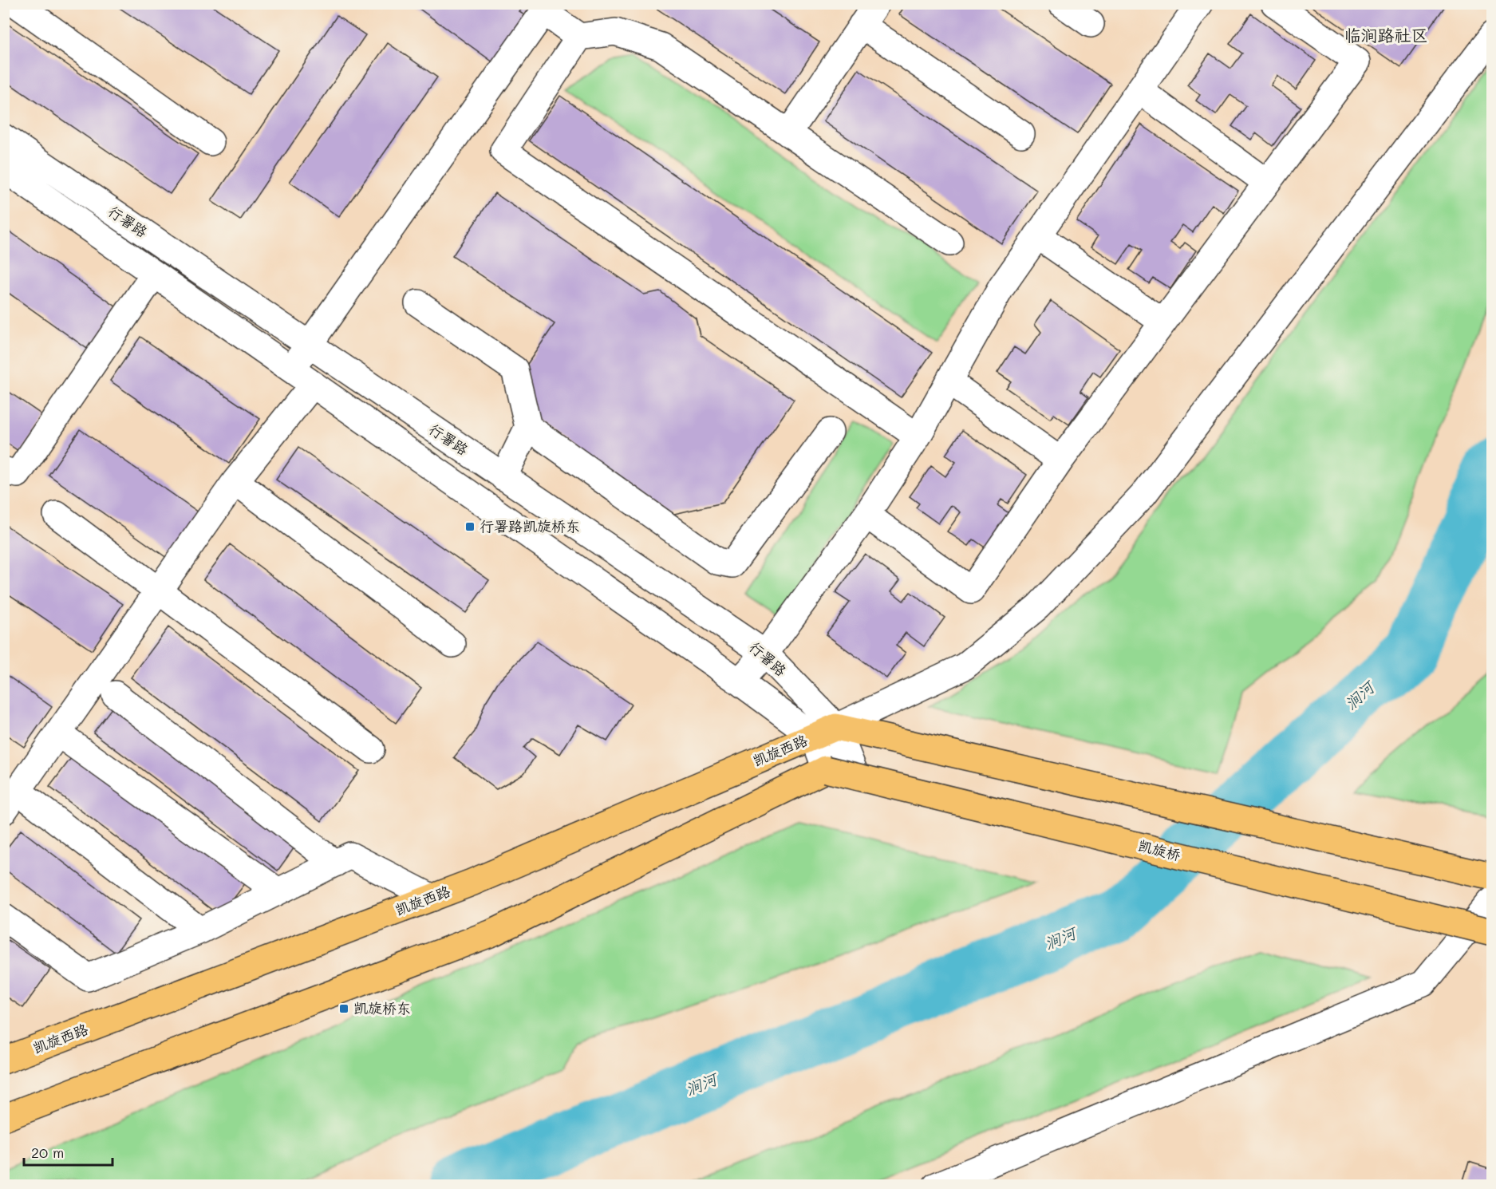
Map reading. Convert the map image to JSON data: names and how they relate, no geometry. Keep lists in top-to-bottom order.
{
  "streets": {
    "main road": ["凯旋西路", "凯旋桥"],
    "street": ["行署路"]
  },
  "crossings": [
    ["行署路", "凯旋西路"],
    ["行署路", "凯旋桥"]
  ],
  "districts": ["临涧路社区"],
  "water": ["涧河"],
  "places": {
    "transit": ["行署路凯旋桥东", "凯旋桥东"]
  },
  "scale_bar": "20 m"
}
